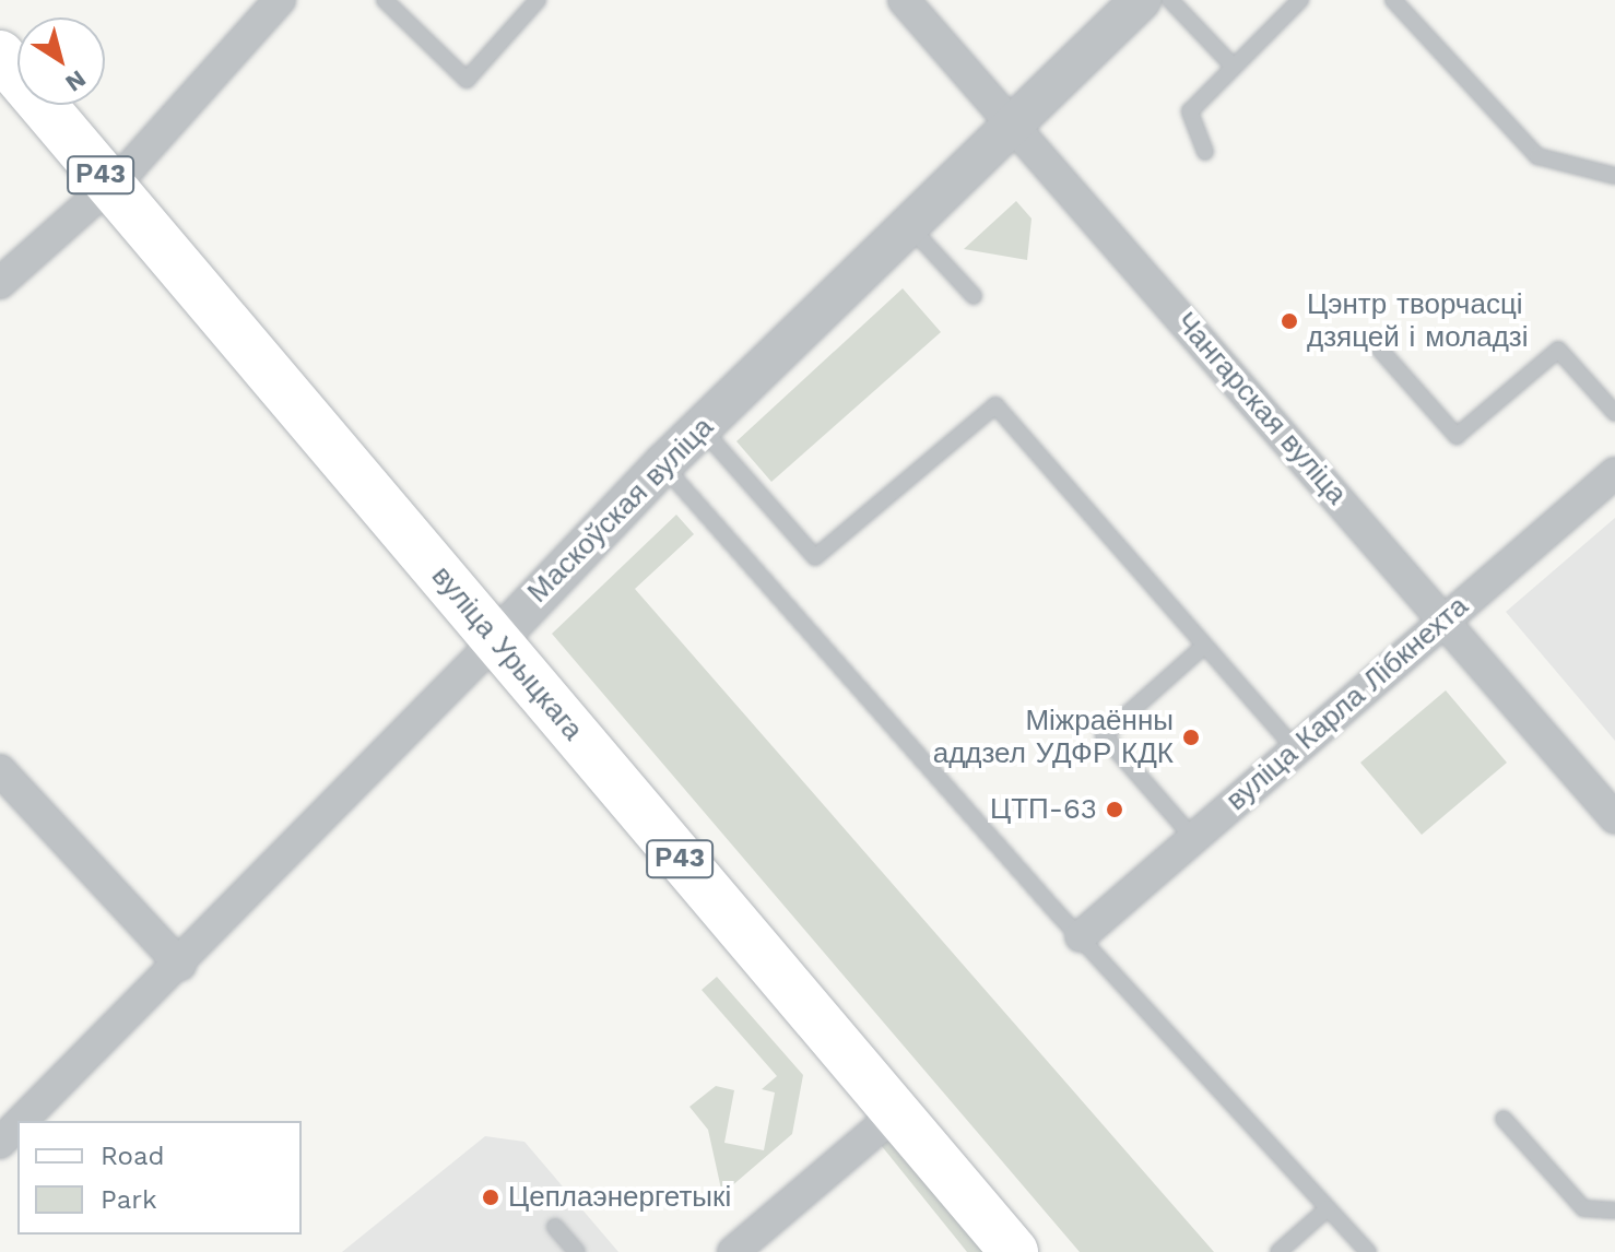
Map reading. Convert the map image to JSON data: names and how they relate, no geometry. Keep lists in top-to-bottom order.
{
  "streets": {
    "main road": ["Р43", "вуліца Урыцкага"],
    "street": ["Чангарская вуліца", "Маскоўская вуліца", "вуліца Карла Лібкнехта"]
  },
  "crossings": [
    ["Чангарская вуліца", "Маскоўская вуліца"],
    ["Чангарская вуліца", "вуліца Карла Лібкнехта"],
    ["Маскоўская вуліца", "вуліца Урыцкага"]
  ],
  "places": [
    "Цэнтр творчасці дзяцей і моладзі",
    "Міжраённы аддзел УДФР КДК",
    "ЦТП-63",
    "Цеплаэнергетыкі"
  ],
  "legend": ["Road", "Park"],
  "north": "bottom right"
}
